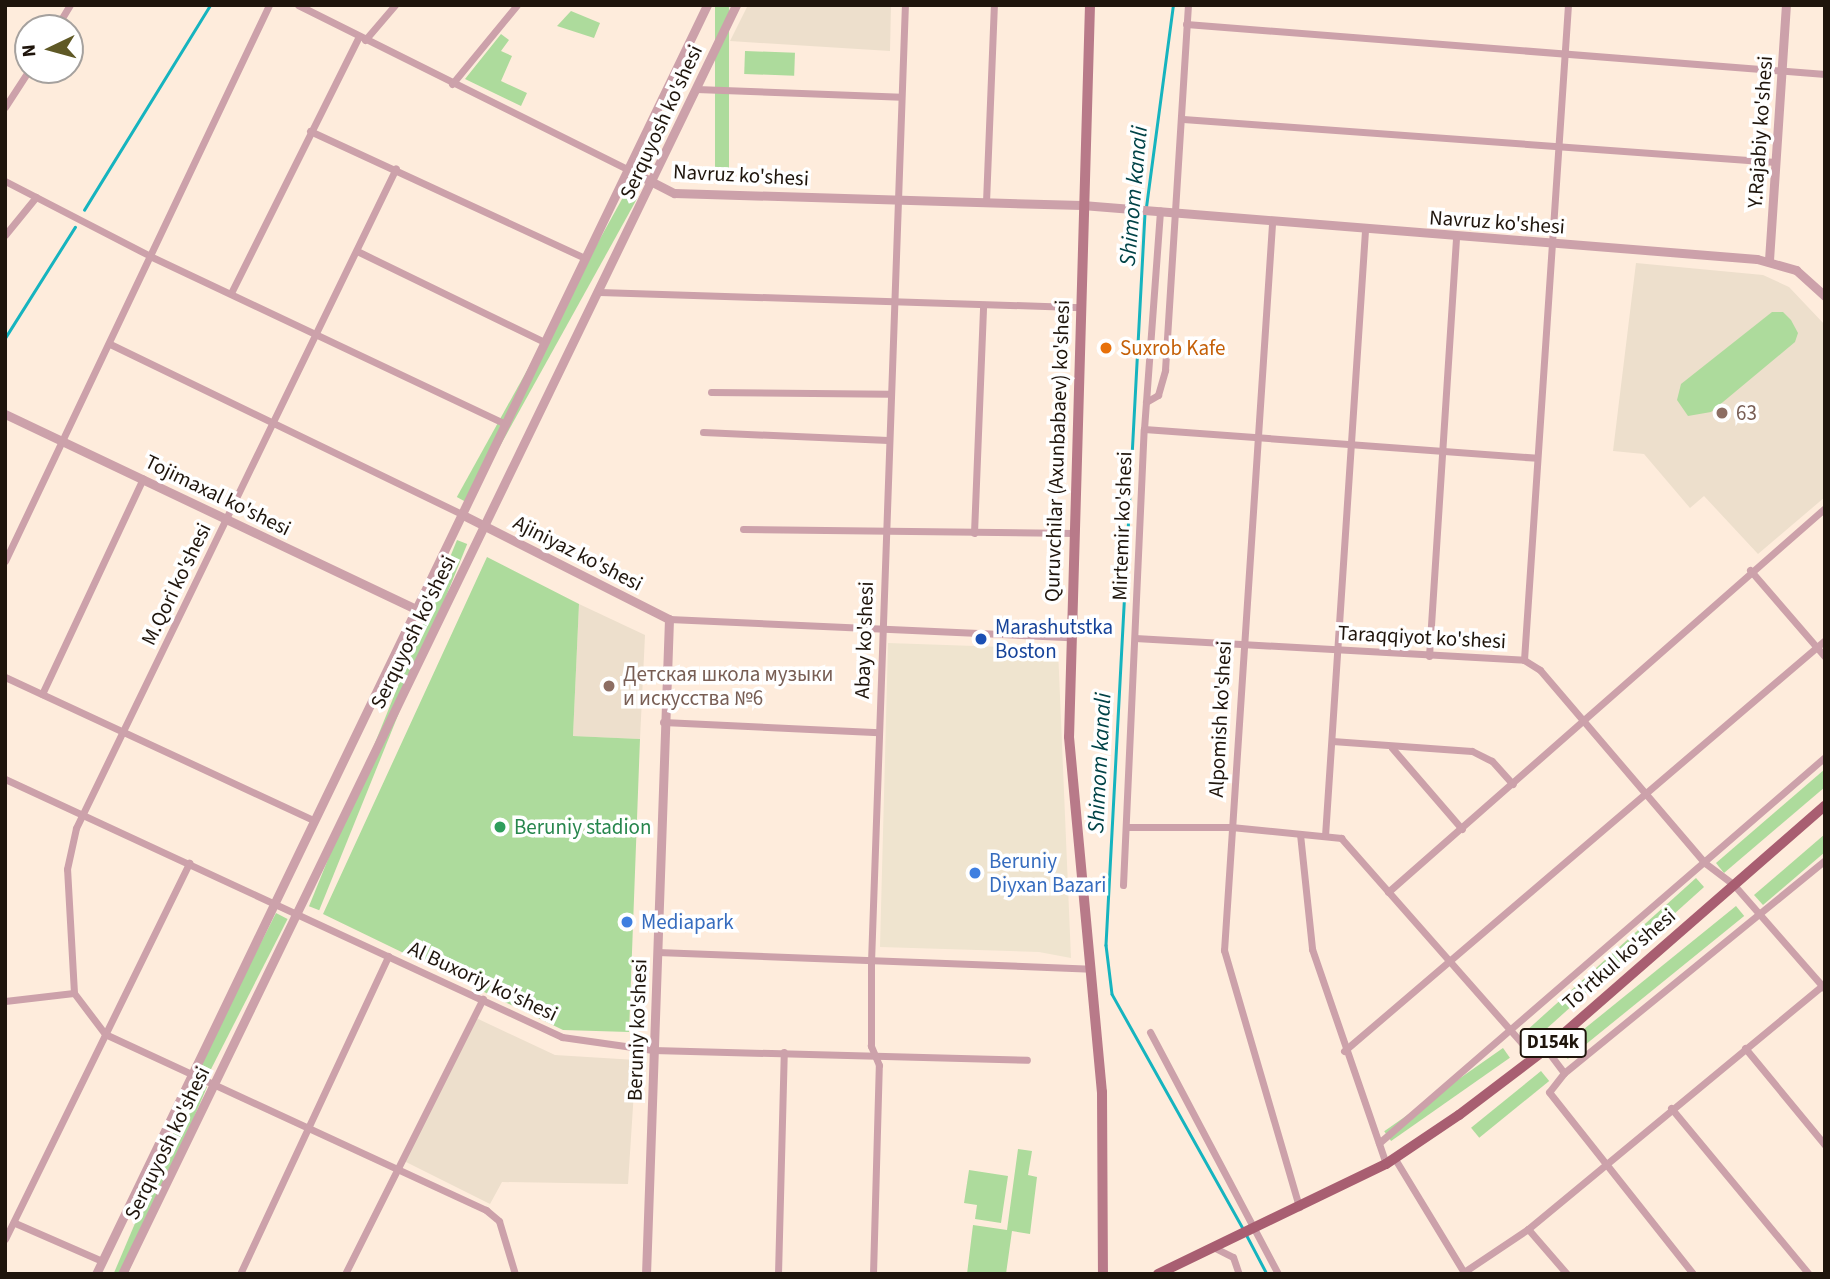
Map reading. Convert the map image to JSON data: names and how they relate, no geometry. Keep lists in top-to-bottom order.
{
  "streets": {
    "main road": ["Quruvchilar (Axunbabaev) ko'shesi", "To'rtkul ko'shesi", "D154k"],
    "street": [
      "Serquyosh ko'shesi",
      "Y.Rajabiy ko'shesi",
      "Navruz ko'shesi",
      "Tojimaxal ko'shesi",
      "Mirtemir ko'shesi",
      "Ajiniyaz ko'shesi",
      "M.Qori ko'shesi",
      "Taraqqiyot ko'shesi",
      "Abay ko'shesi",
      "Alpomish ko'shesi",
      "Al Buxoriy ko'shesi",
      "Beruniy ko'shesi"
    ]
  },
  "crossings": [
    ["Serquyosh ko'shesi", "Navruz ko'shesi"],
    ["Serquyosh ko'shesi", "Tojimaxal ko'shesi"],
    ["Serquyosh ko'shesi", "Ajiniyaz ko'shesi"],
    ["Serquyosh ko'shesi", "Al Buxoriy ko'shesi"],
    ["Y.Rajabiy ko'shesi", "Navruz ko'shesi"],
    ["Navruz ko'shesi", "Quruvchilar (Axunbabaev) ko'shesi"],
    ["Navruz ko'shesi", "Mirtemir ko'shesi"],
    ["Navruz ko'shesi", "Abay ko'shesi"],
    ["Navruz ko'shesi", "Alpomish ko'shesi"],
    ["Quruvchilar (Axunbabaev) ko'shesi", "Ajiniyaz ko'shesi"],
    ["Tojimaxal ko'shesi", "M.Qori ko'shesi"],
    ["Mirtemir ko'shesi", "Taraqqiyot ko'shesi"],
    ["Ajiniyaz ko'shesi", "M.Qori ko'shesi"],
    ["Ajiniyaz ko'shesi", "Abay ko'shesi"],
    ["Ajiniyaz ko'shesi", "Beruniy ko'shesi"],
    ["M.Qori ko'shesi", "Al Buxoriy ko'shesi"],
    ["Taraqqiyot ko'shesi", "Alpomish ko'shesi"],
    ["Taraqqiyot ko'shesi", "To'rtkul ko'shesi"],
    ["Abay ko'shesi", "Al Buxoriy ko'shesi"],
    ["Alpomish ko'shesi", "To'rtkul ko'shesi"],
    ["To'rtkul ko'shesi", "D154k"],
    ["Al Buxoriy ko'shesi", "Beruniy ko'shesi"]
  ],
  "water": ["Shimom kanali"],
  "places": [
    "Suxrob Kafe",
    "63",
    "Marashutstka Boston",
    "Детская школа музыки и искусства №6",
    "Beruniy stadion",
    "Beruniy Diyxan Bazari",
    "Mediapark"
  ],
  "north": "left"
}
